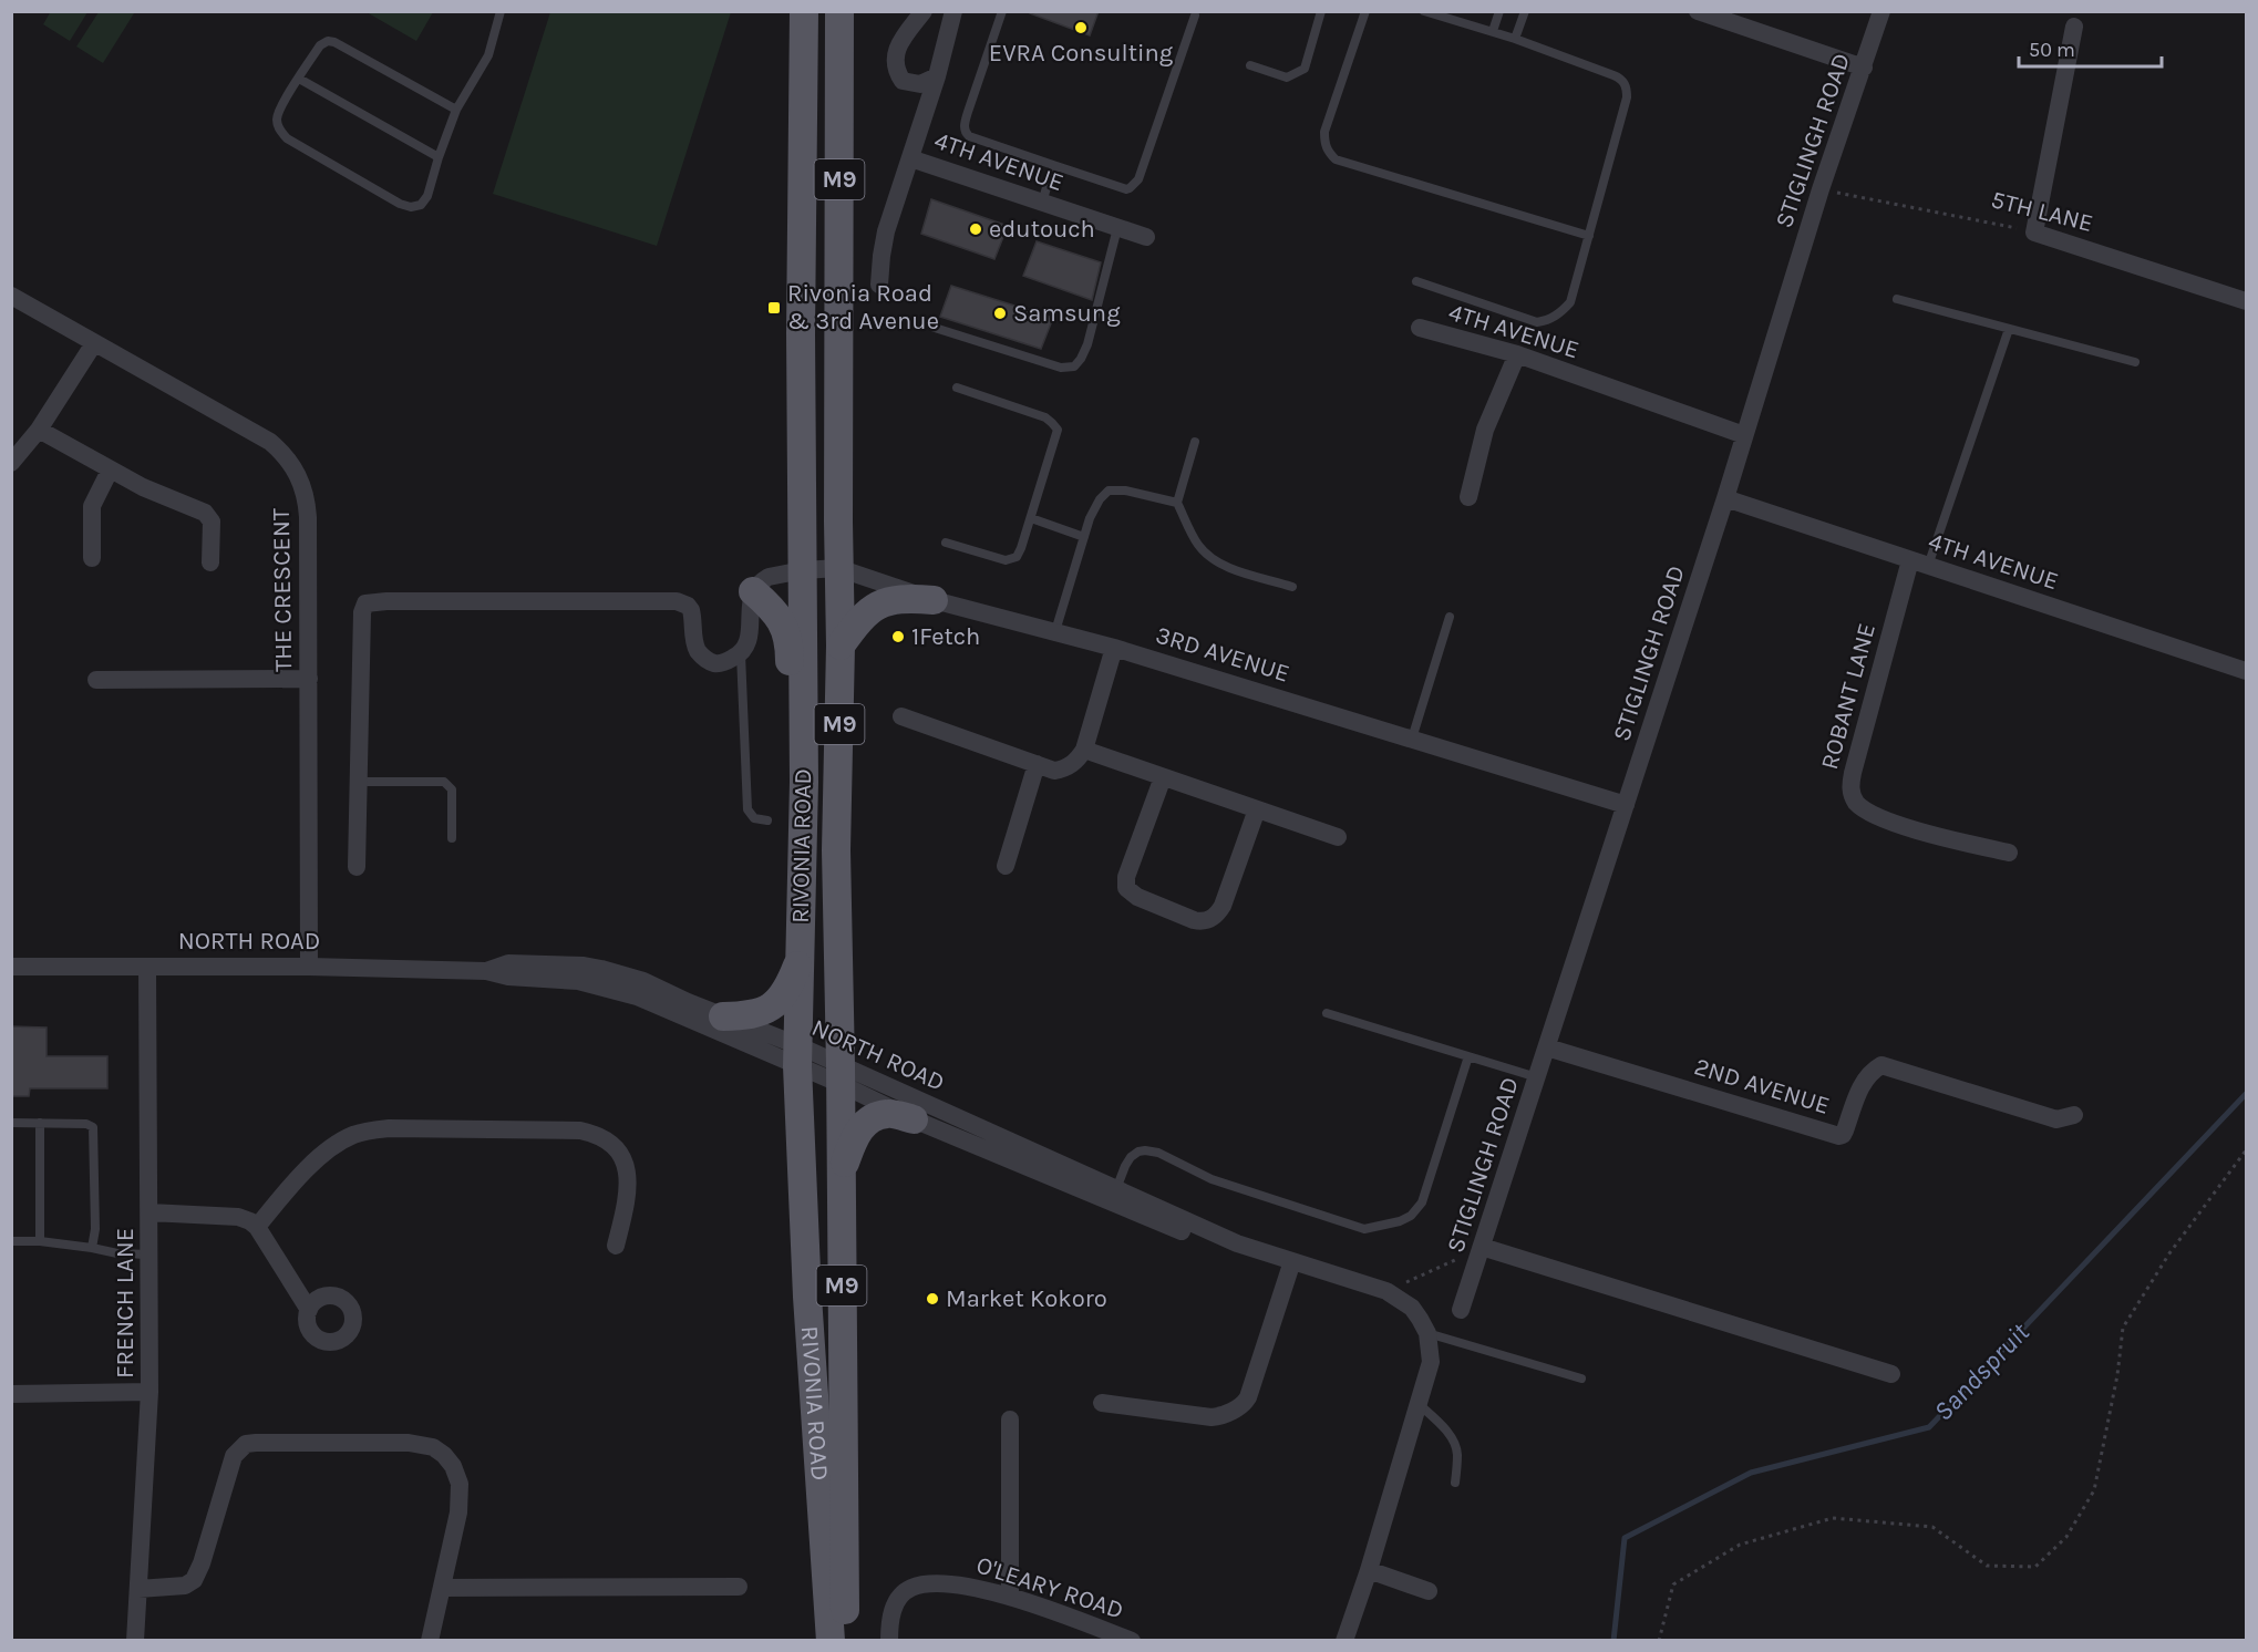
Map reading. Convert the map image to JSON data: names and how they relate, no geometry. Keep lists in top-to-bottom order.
{
  "streets": {
    "main road": ["M9", "RIVONIA ROAD"],
    "street": [
      "STIGLINGH ROAD",
      "4TH AVENUE",
      "5TH LANE",
      "THE CRESCENT",
      "3RD AVENUE",
      "ROBANT LANE",
      "NORTH ROAD",
      "2ND AVENUE",
      "FRENCH LANE",
      "O'LEARY ROAD"
    ]
  },
  "crossings": [
    ["STIGLINGH ROAD", "4TH AVENUE"],
    ["STIGLINGH ROAD", "5TH LANE"],
    ["STIGLINGH ROAD", "3RD AVENUE"],
    ["STIGLINGH ROAD", "2ND AVENUE"],
    ["4TH AVENUE", "ROBANT LANE"],
    ["THE CRESCENT", "NORTH ROAD"],
    ["3RD AVENUE", "RIVONIA ROAD"],
    ["RIVONIA ROAD", "NORTH ROAD"],
    ["NORTH ROAD", "FRENCH LANE"]
  ],
  "water": ["Sandspruit"],
  "places": {
    "other": [
      "EVRA Consulting",
      "edutouch",
      "Samsung",
      "1Fetch",
      "Market Kokoro"
    ],
    "transit": ["Rivonia Road & 3rd Avenue"]
  },
  "scale_bar": "50 m"
}
